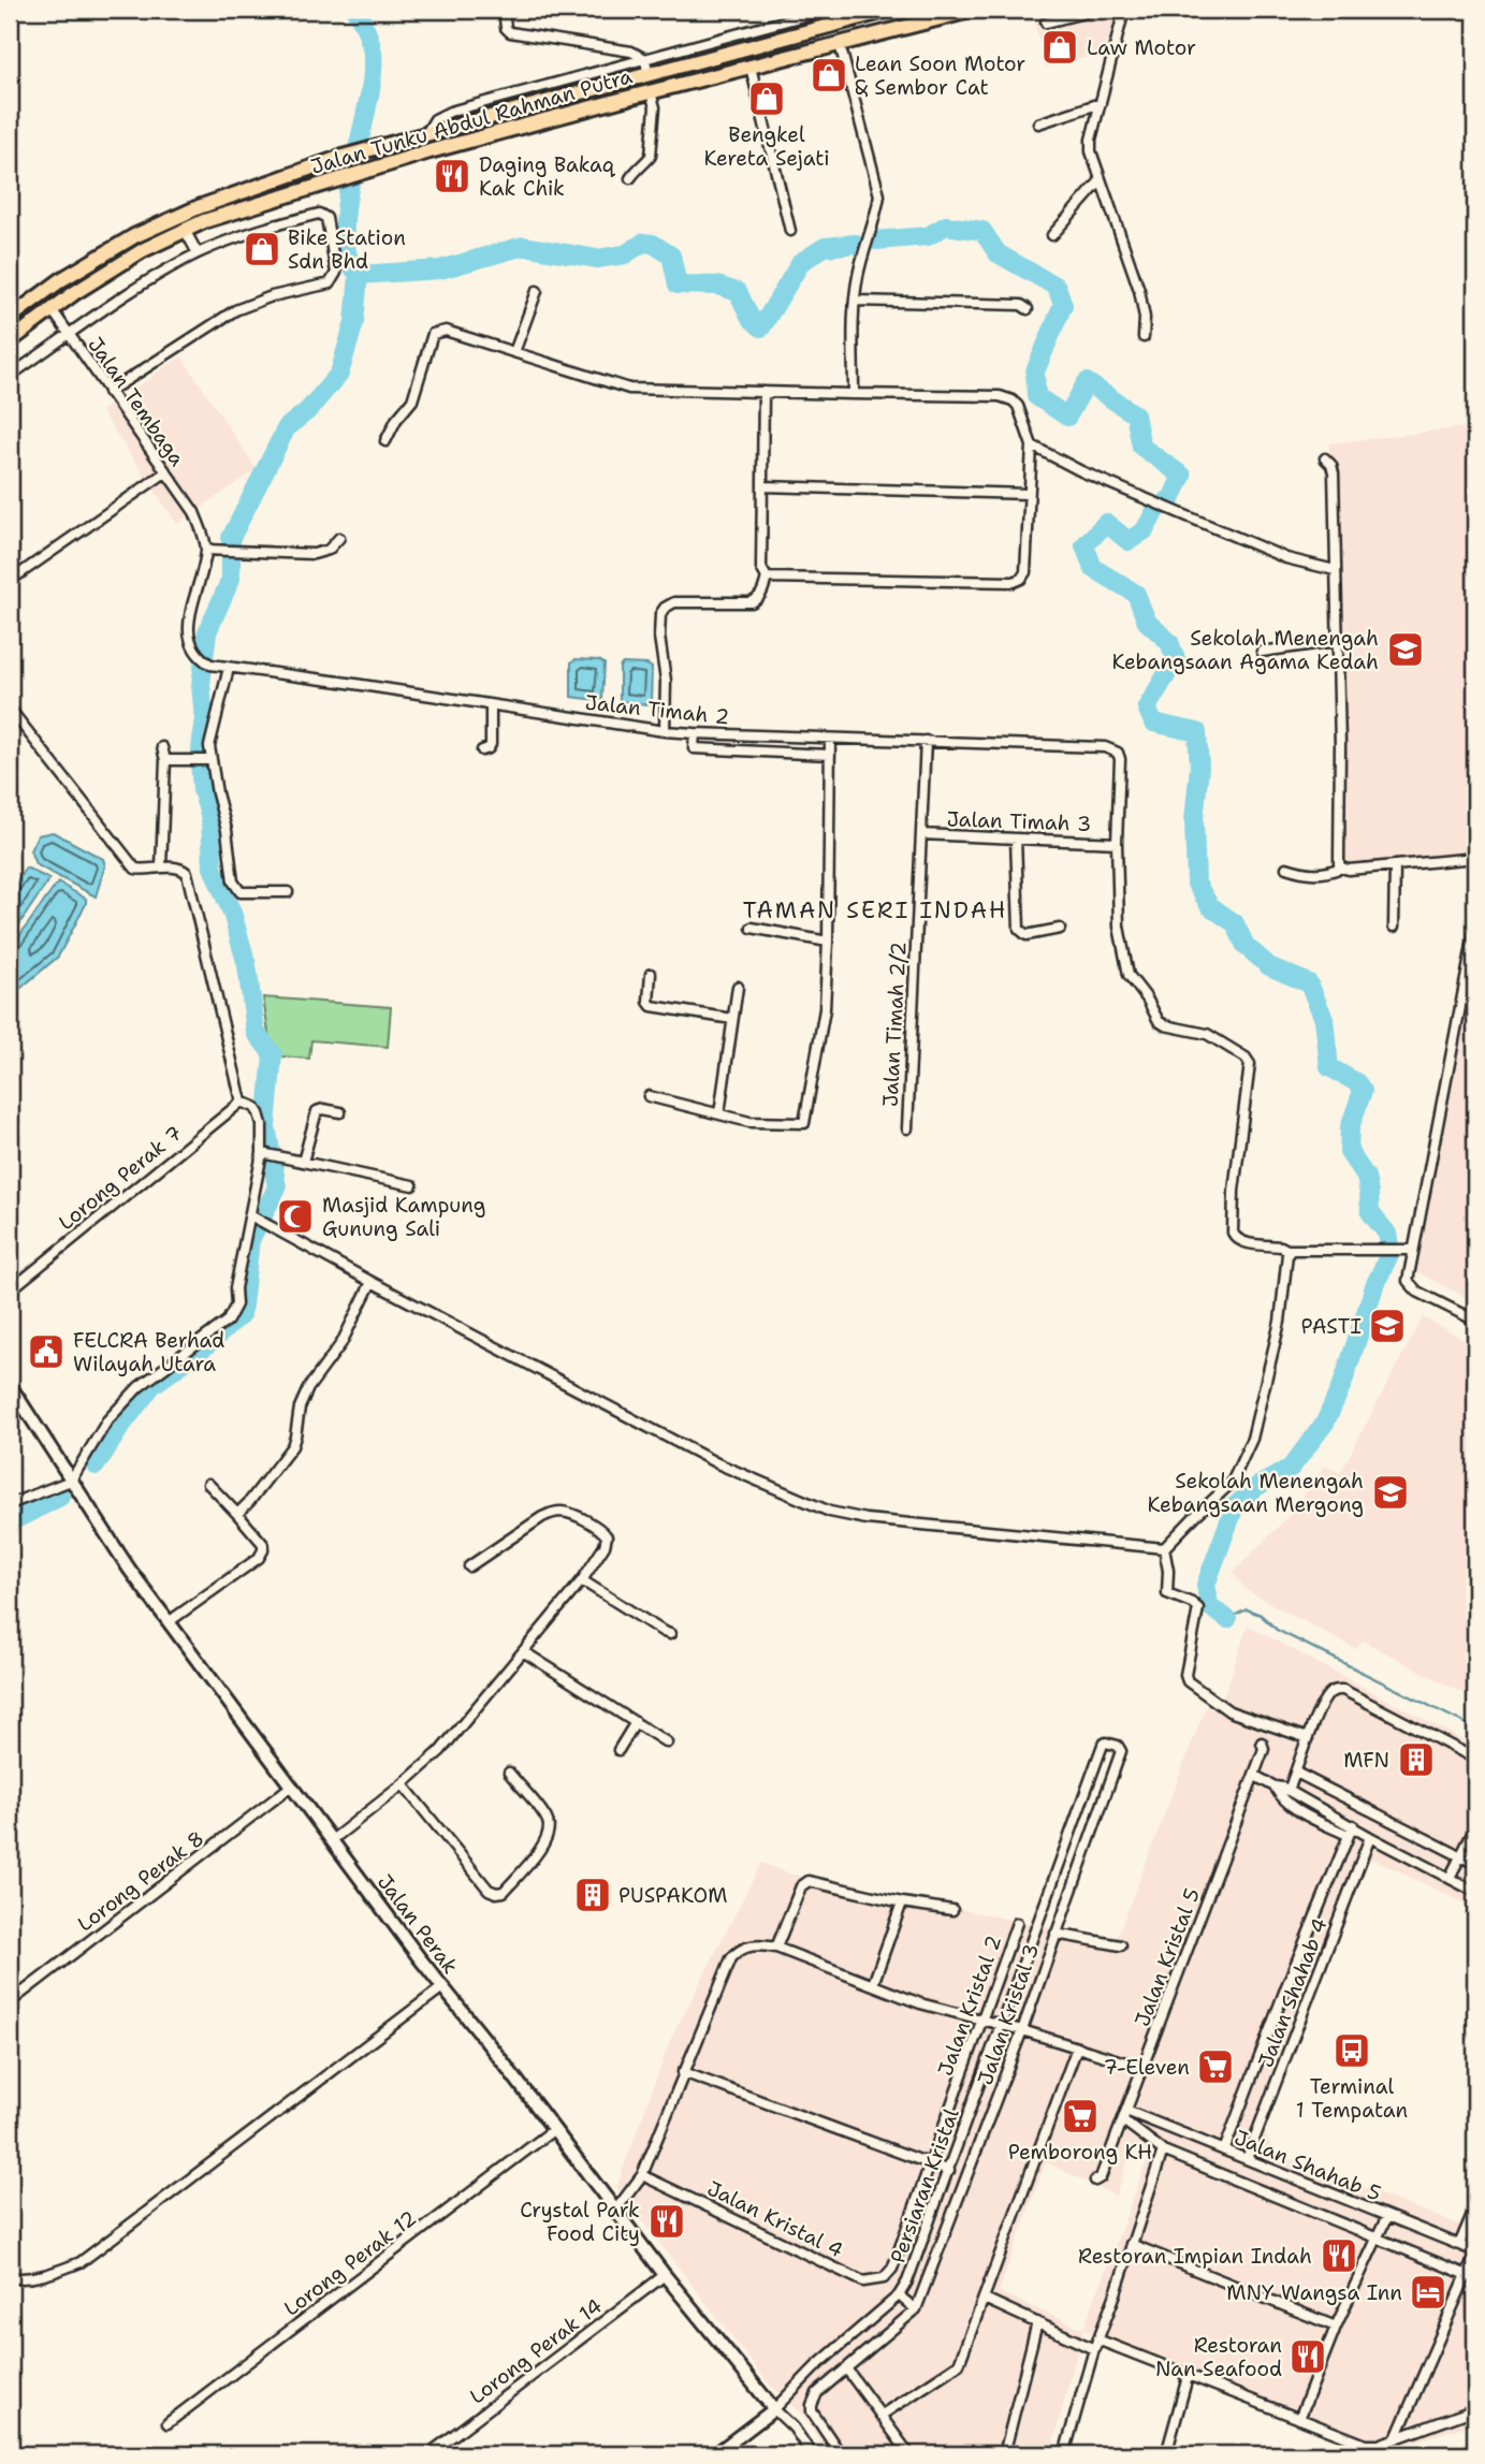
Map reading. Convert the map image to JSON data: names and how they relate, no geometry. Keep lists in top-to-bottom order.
{
  "streets": {
    "main road": ["Jalan Tunku Abdul Rahman Putra"],
    "street": [
      "Jalan Tembaga",
      "Jalan Timah 2",
      "Jalan Timah 3",
      "Jalan Timah 2/2",
      "Lorong Perak 7",
      "Lorong Perak 8",
      "Jalan Perak",
      "Jalan Kristal 5",
      "Jalan Shahab 4",
      "Jalan Kristal 2",
      "Jalan Kristal 3",
      "Jalan Shahab 5",
      "Persiaran Kristal",
      "Jalan Kristal 4",
      "Lorong Perak 12",
      "Lorong Perak 14"
    ]
  },
  "crossings": [
    ["Jalan Tunku Abdul Rahman Putra", "Jalan Tembaga"],
    ["Jalan Tembaga", "Jalan Timah 2"],
    ["Jalan Timah 2", "Jalan Timah 3"],
    ["Jalan Timah 2", "Jalan Timah 2/2"],
    ["Jalan Timah 3", "Jalan Timah 2/2"],
    ["Lorong Perak 8", "Jalan Perak"],
    ["Jalan Perak", "Persiaran Kristal"],
    ["Jalan Perak", "Lorong Perak 12"],
    ["Jalan Perak", "Lorong Perak 14"],
    ["Jalan Kristal 5", "Jalan Shahab 5"],
    ["Jalan Shahab 4", "Jalan Shahab 5"],
    ["Jalan Kristal 2", "Jalan Kristal 4"],
    ["Jalan Kristal 3", "Persiaran Kristal"]
  ],
  "districts": ["TAMAN SERI INDAH"],
  "places": {
    "shop": [
      "Law Motor",
      "Lean Soon Motor & Sembor Cat",
      "Bengkel Kereta Sejati",
      "Bike Station Sdn Bhd"
    ],
    "restaurant": [
      "Daging Bakaq Kak Chik",
      "Crystal Park Food City",
      "Restoran Impian Indah",
      "Restoran Nan Seafood"
    ],
    "school or university": ["Sekolah Menengah Kebangsaan Agama Kedah", "PASTI", "Sekolah Menengah Kebangsaan Mergong"],
    "mosque": ["Masjid Kampung Gunung Sali"],
    "public building": ["FELCRA Berhad Wilayah Utara"],
    "building": ["MFN", "PUSPAKOM"],
    "bus stop": ["Terminal 1 Tempatan"],
    "supermarket": ["7-Eleven", "Pemborong KH"],
    "hotel": ["MNY Wangsa Inn"]
  }
}
